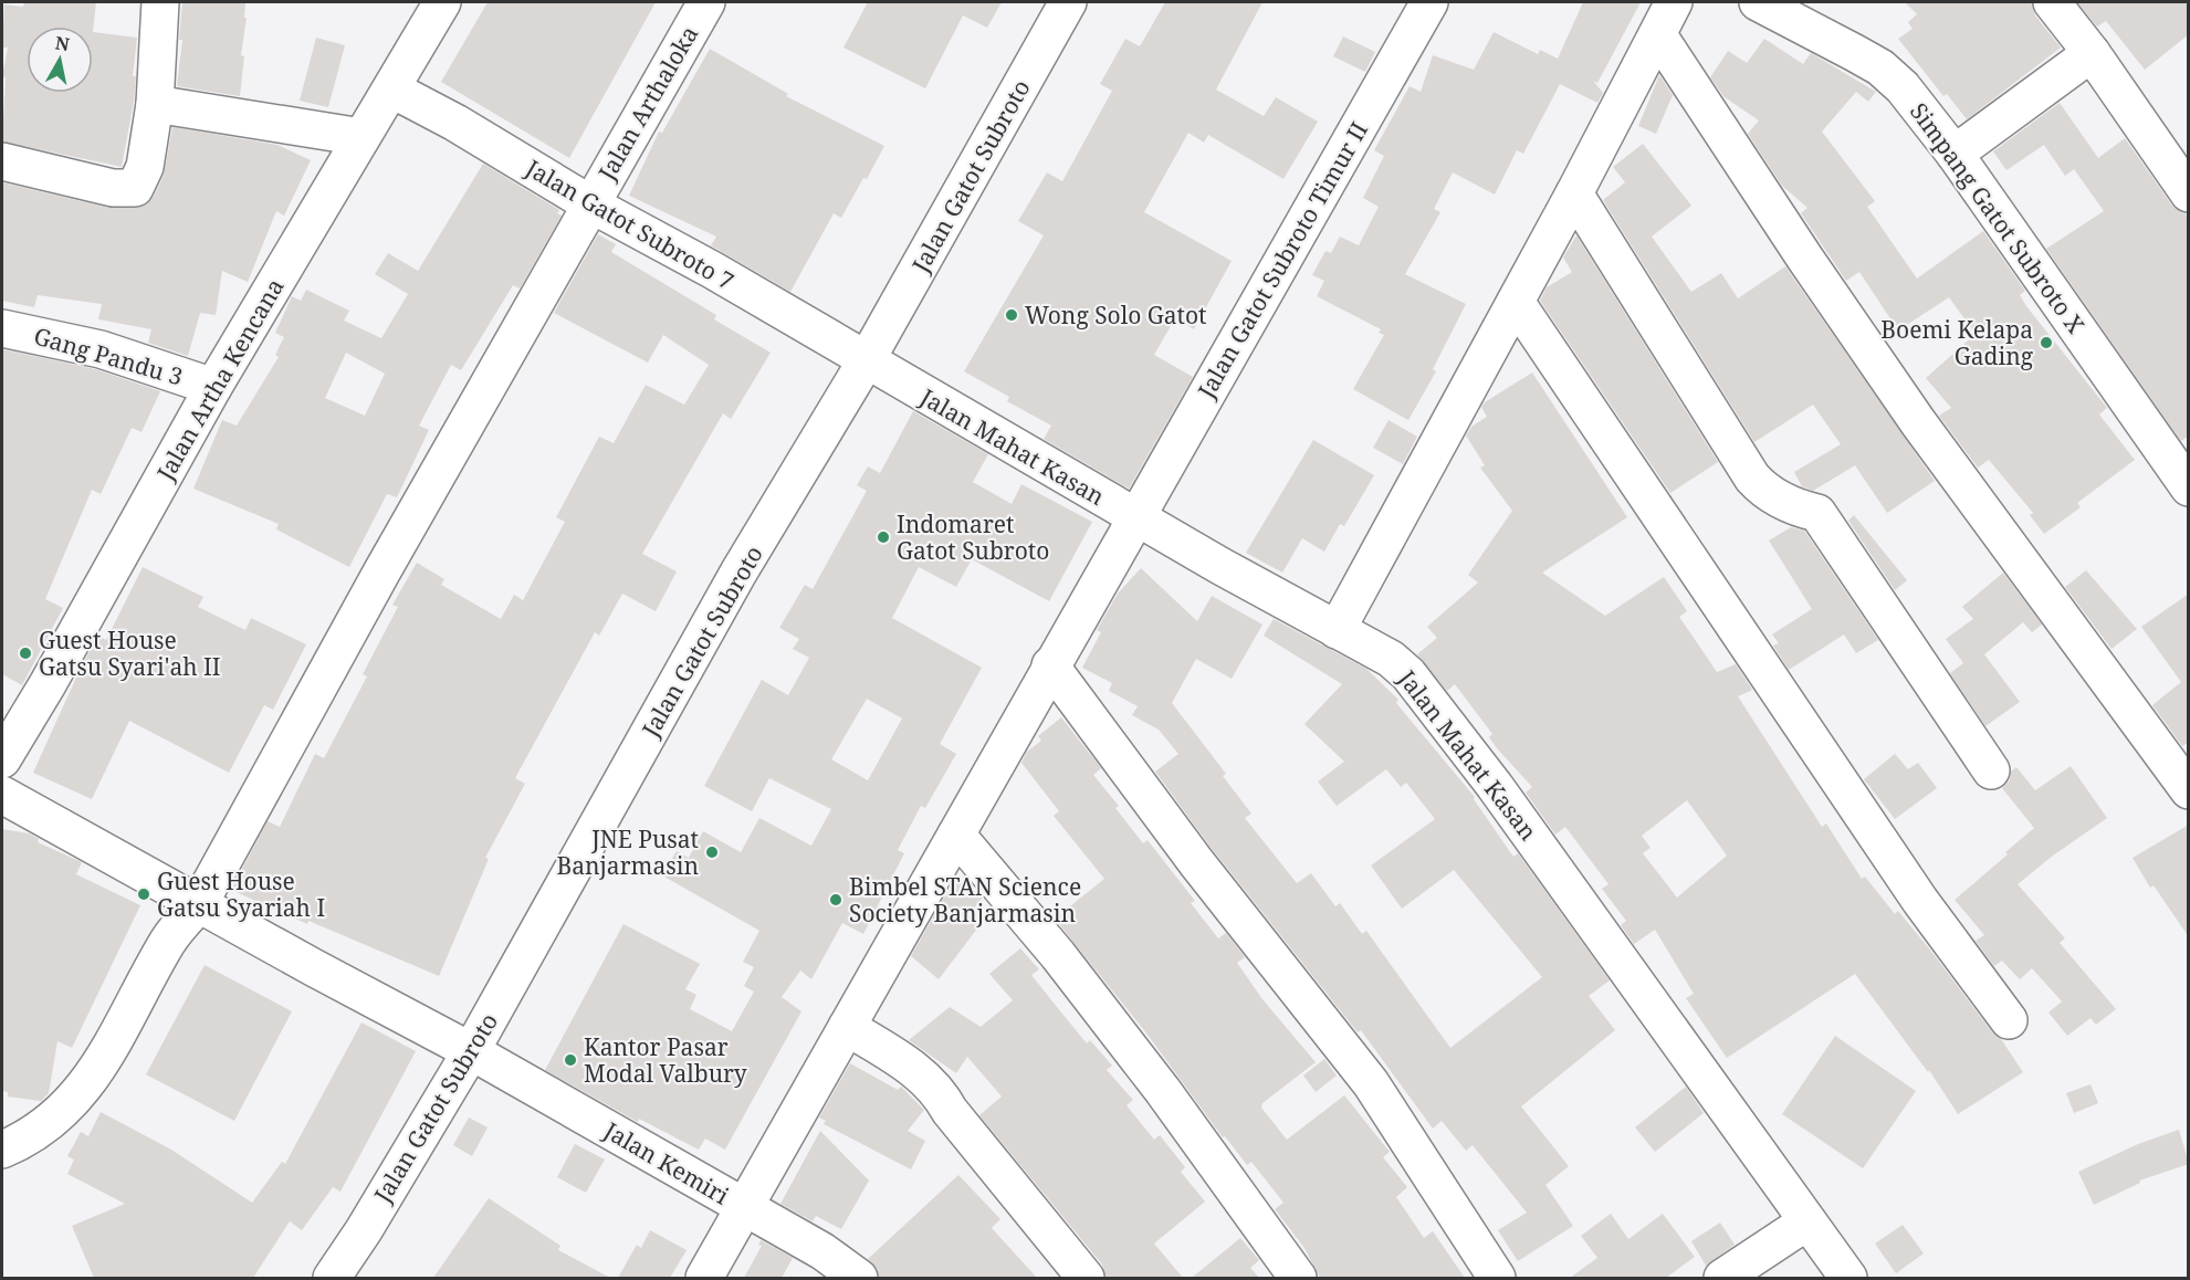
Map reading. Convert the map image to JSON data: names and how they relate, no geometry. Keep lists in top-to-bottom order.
{
  "streets": {
    "street": [
      "Jalan Arthaloka",
      "Jalan Gatot Subroto",
      "Simpang Gatot Subroto X",
      "Jalan Gatot Subroto 7",
      "Jalan Gatot Subroto Timur II",
      "Gang Pandu 3",
      "Jalan Artha Kencana",
      "Jalan Mahat Kasan",
      "Jalan Kemiri"
    ]
  },
  "crossings": [
    ["Jalan Arthaloka", "Jalan Gatot Subroto 7"],
    ["Jalan Arthaloka", "Jalan Kemiri"],
    ["Jalan Gatot Subroto", "Jalan Gatot Subroto 7"],
    ["Jalan Gatot Subroto", "Jalan Mahat Kasan"],
    ["Jalan Gatot Subroto", "Jalan Kemiri"],
    ["Jalan Gatot Subroto 7", "Jalan Artha Kencana"],
    ["Jalan Gatot Subroto 7", "Jalan Mahat Kasan"],
    ["Jalan Gatot Subroto Timur II", "Jalan Mahat Kasan"],
    ["Jalan Gatot Subroto Timur II", "Jalan Kemiri"],
    ["Gang Pandu 3", "Jalan Artha Kencana"]
  ],
  "places": [
    "Wong Solo Gatot",
    "Boemi Kelapa Gading",
    "Indomaret Gatot Subroto",
    "Guest House Gatsu Syari'ah II",
    "JNE Pusat Banjarmasin",
    "Guest House Gatsu Syariah I",
    "Bimbel STAN Science Society Banjarmasin",
    "Kantor Pasar Modal Valbury"
  ],
  "north": "top"
}
